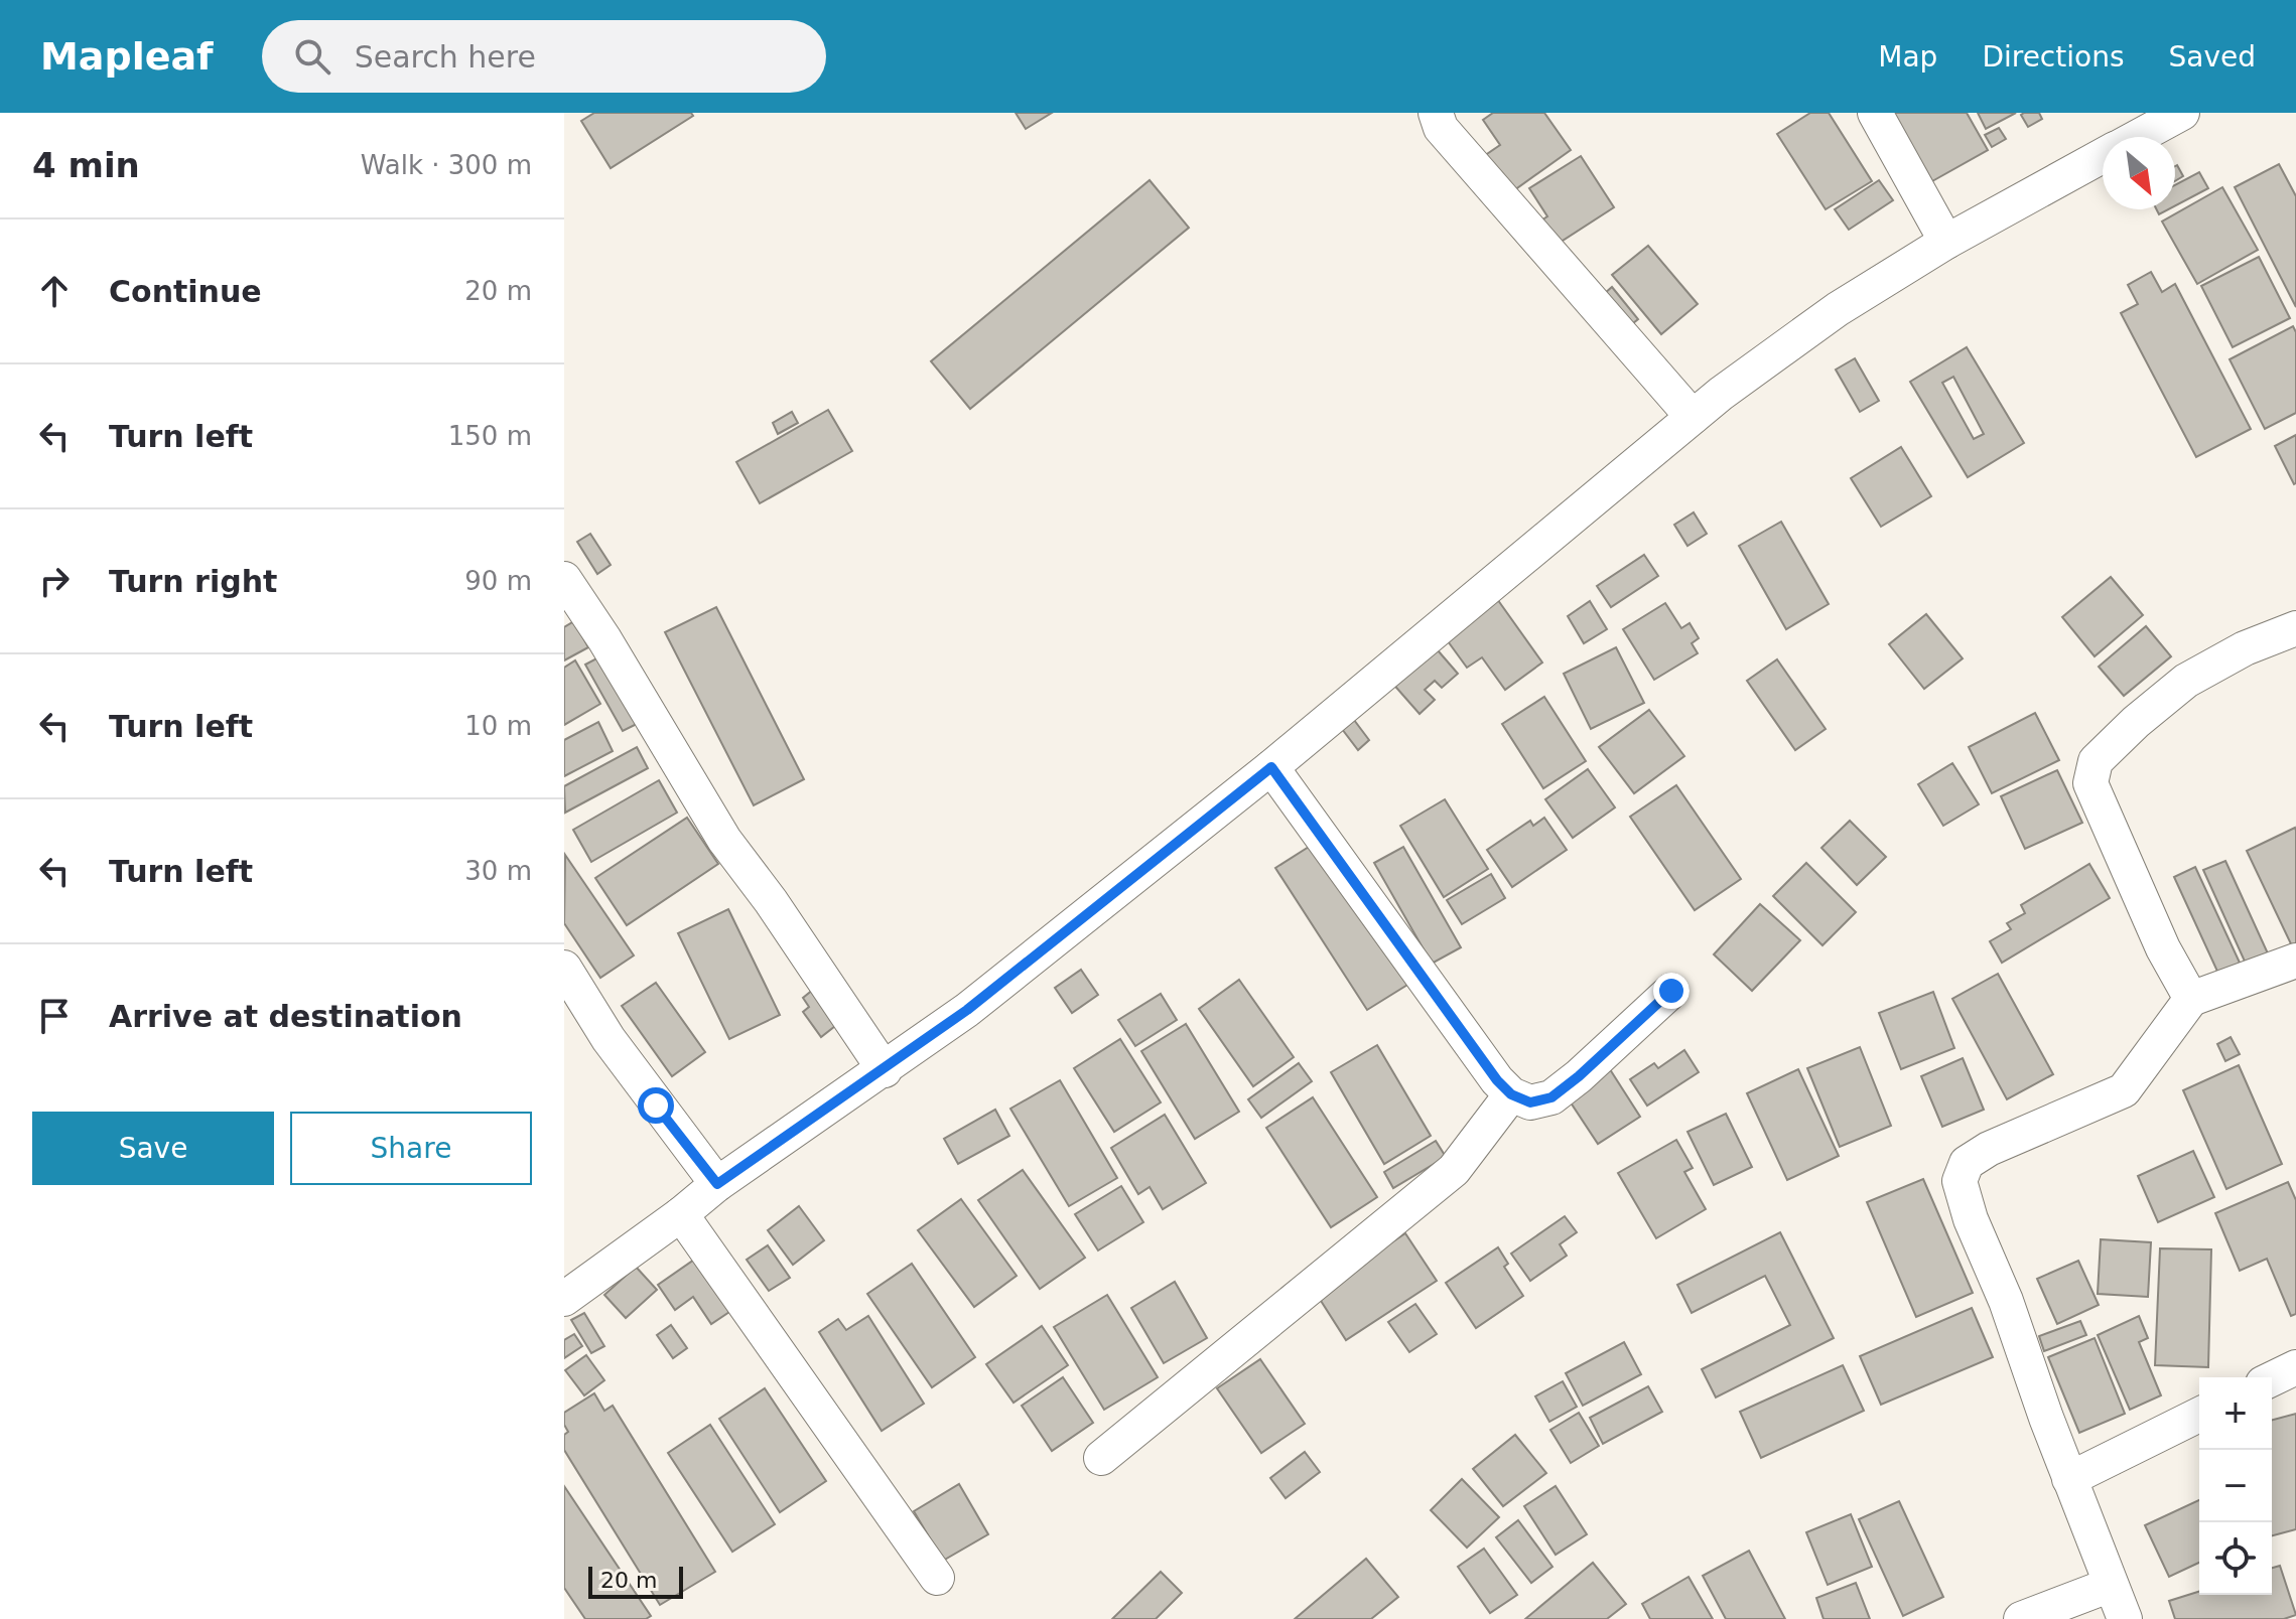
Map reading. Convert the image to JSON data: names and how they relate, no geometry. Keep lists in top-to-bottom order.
{
  "scale_bar": "20 m",
  "north": "bottom right",
  "page": {
    "header": "Mapleaf",
    "search": "Search here",
    "nav": ["Map", "Directions", "Saved"],
    "heading": ["4 min", "Walk · 300 m"],
    "list": [
      ["Continue", "20 m"],
      ["Turn left", "150 m"],
      ["Turn right", "90 m"],
      ["Turn left", "10 m"],
      ["Turn left", "30 m"],
      "Arrive at destination"
    ],
    "buttons": ["Save", "Share"],
    "map_buttons": ["+", "−"],
    "scale": "20 m"
  }
}
